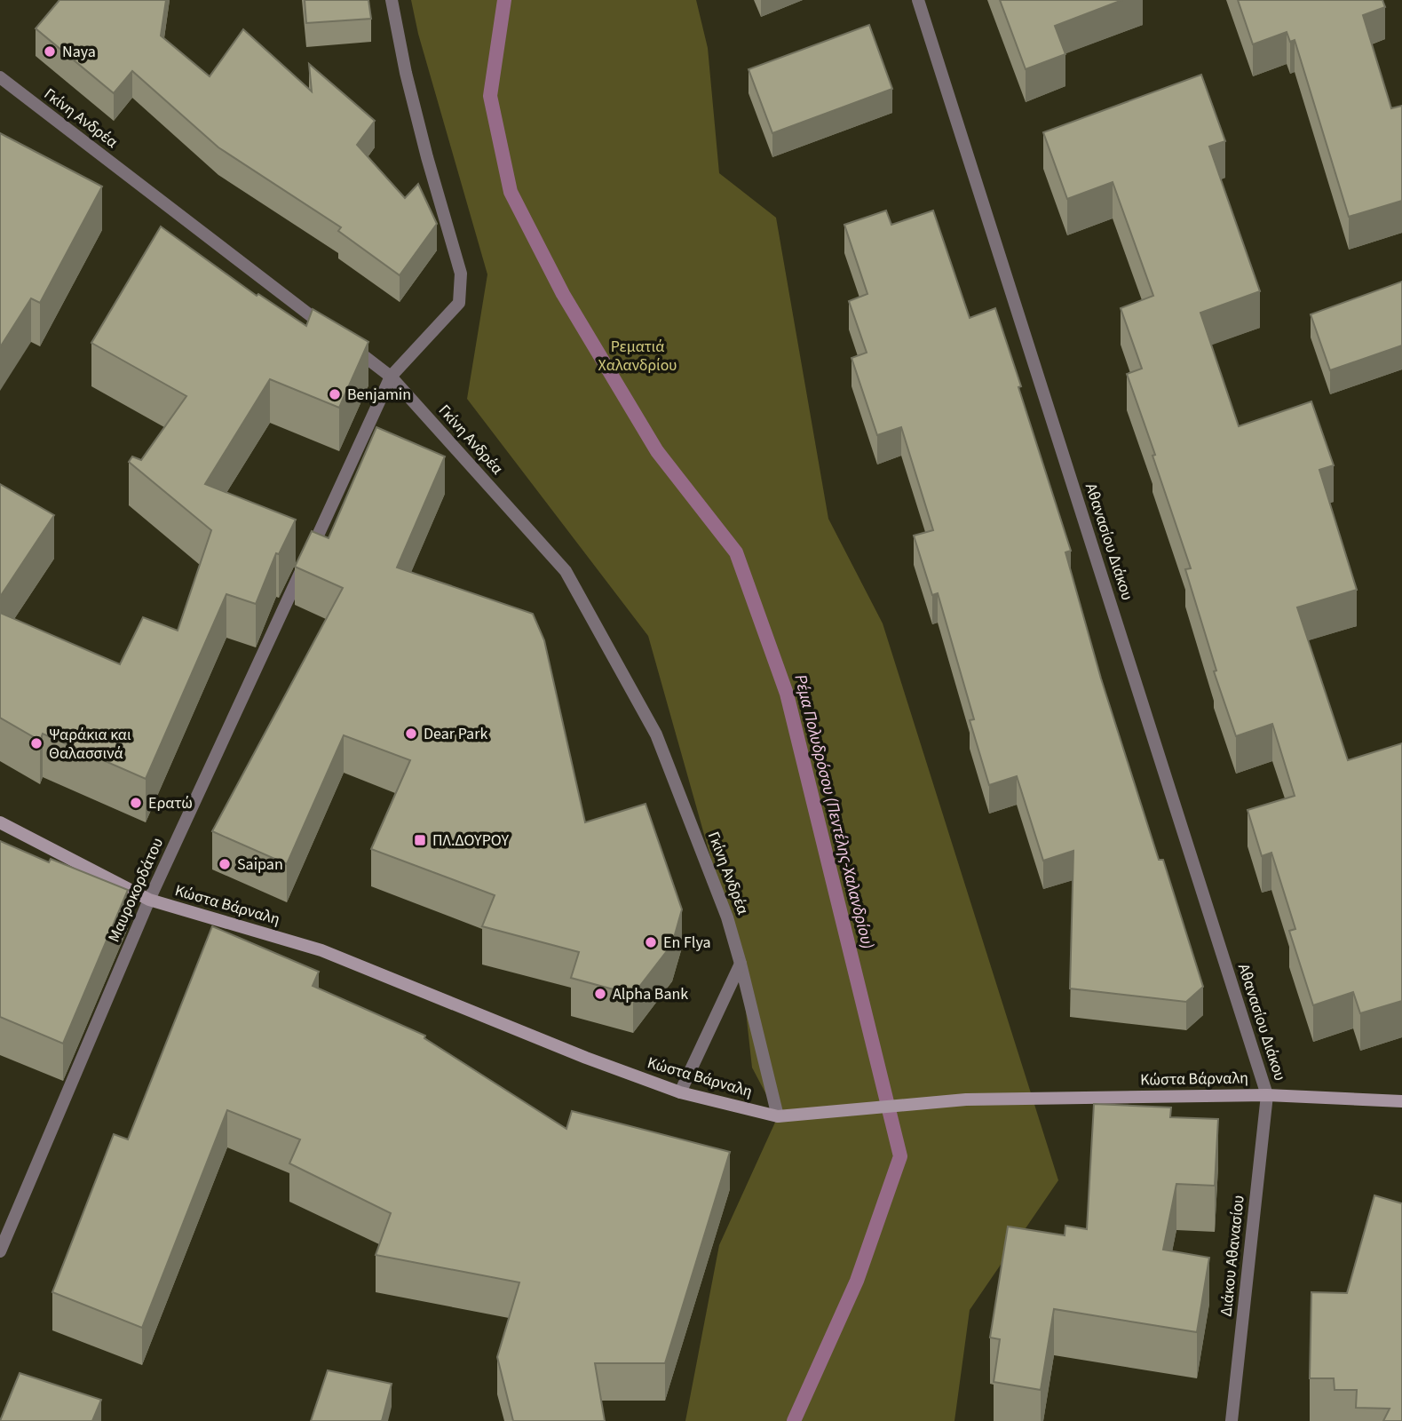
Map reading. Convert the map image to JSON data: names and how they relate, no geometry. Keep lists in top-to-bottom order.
{
  "streets": {
    "street": [
      "Γκίνη Ανδρέα",
      "Αθανασίου Διάκου",
      "Μαυροκορδάτου",
      "Κώστα Βάρναλη",
      "Διάκου Αθανασίου"
    ]
  },
  "crossings": [
    ["Γκίνη Ανδρέα", "Μαυροκορδάτου"],
    ["Γκίνη Ανδρέα", "Κώστα Βάρναλη"],
    ["Αθανασίου Διάκου", "Κώστα Βάρναλη"],
    ["Αθανασίου Διάκου", "Διάκου Αθανασίου"],
    ["Μαυροκορδάτου", "Κώστα Βάρναλη"],
    ["Κώστα Βάρναλη", "Διάκου Αθανασίου"]
  ],
  "water": ["Ρέμα Πολυδρόσου (Πεντέλης-Χαλανδρίου)"],
  "parks": ["Ρεματιά Χαλανδρίου"],
  "places": {
    "other": [
      "Naya",
      "Benjamin",
      "Dear Park",
      "Ψαράκια και Θαλασσινά",
      "Ερατώ",
      "Saipan",
      "En Flya",
      "Alpha Bank"
    ],
    "transit": ["ΠΛ.ΔΟΥΡΟΥ"]
  }
}
